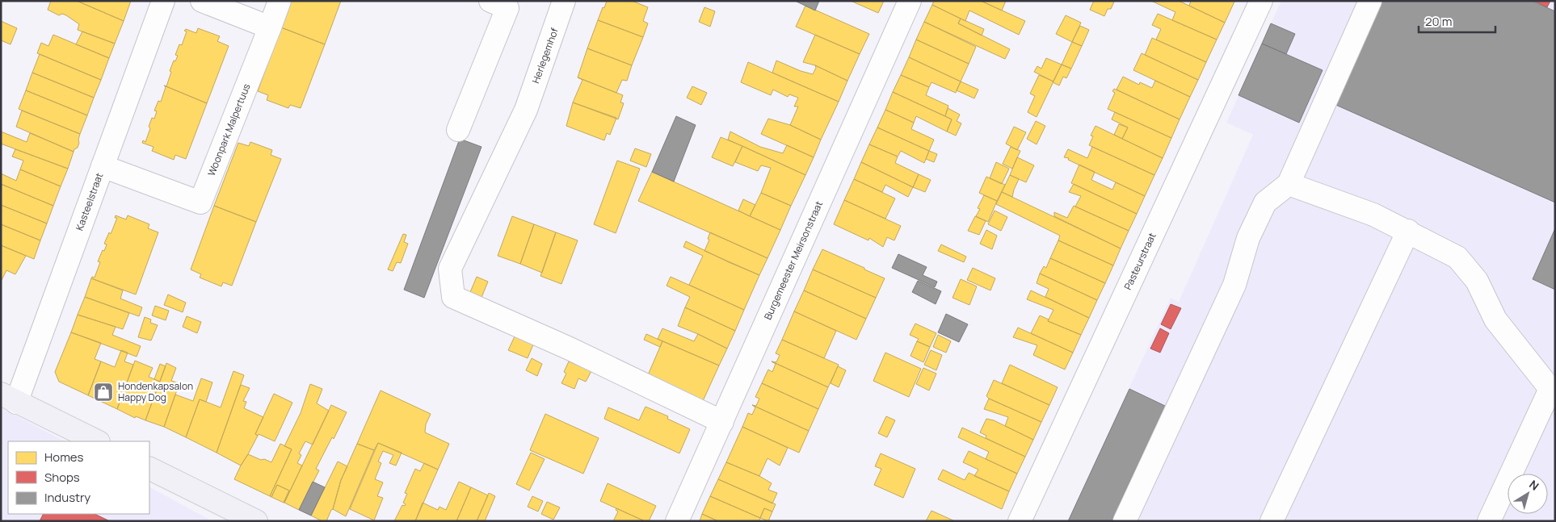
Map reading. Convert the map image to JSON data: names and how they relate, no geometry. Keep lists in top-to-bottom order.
{
  "streets": {
    "street": [
      "Herlegemhof",
      "Woonpark Malpertuus",
      "Kasteelstraat",
      "Burgemeester Meirsonstraat",
      "Pasteurstraat"
    ]
  },
  "crossings": [
    ["Herlegemhof", "Burgemeester Meirsonstraat"],
    ["Woonpark Malpertuus", "Kasteelstraat"]
  ],
  "places": {
    "shop": ["Hondenkapsalon Happy Dog"]
  },
  "legend": ["Homes", "Shops", "Industry"],
  "scale_bar": "20 m",
  "north": "top right"
}
